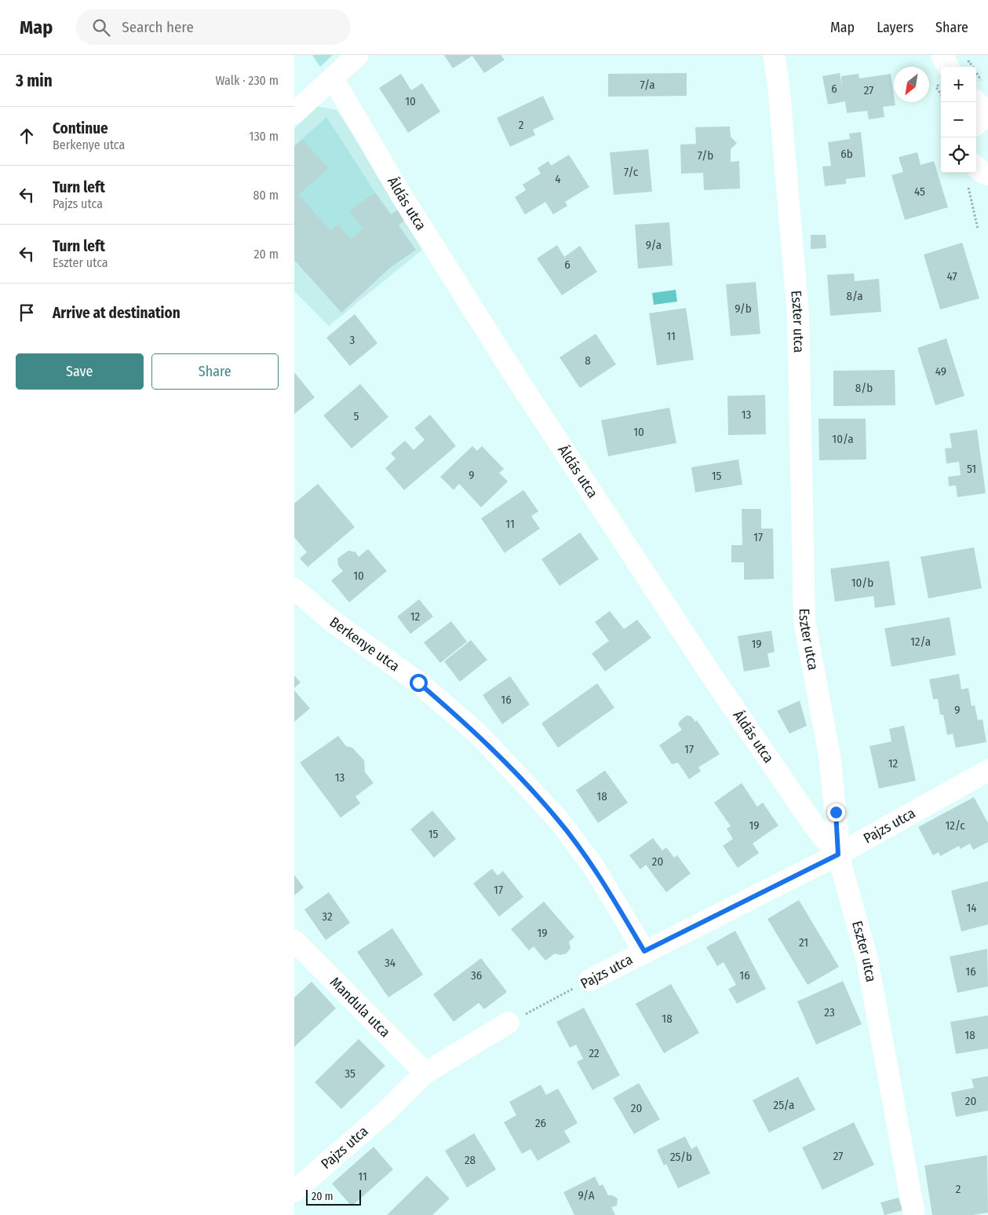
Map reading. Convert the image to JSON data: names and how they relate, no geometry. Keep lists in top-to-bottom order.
{
  "streets": {
    "street": [
      "Áldás utca",
      "Eszter utca",
      "Berkenye utca",
      "Pajzs utca",
      "Mandula utca"
    ]
  },
  "crossings": [
    ["Áldás utca", "Eszter utca"],
    ["Áldás utca", "Pajzs utca"],
    ["Eszter utca", "Pajzs utca"],
    ["Berkenye utca", "Pajzs utca"],
    ["Pajzs utca", "Mandula utca"]
  ],
  "house_numbers": [
    "7/a",
    "6",
    "27",
    "10",
    "2",
    "6b",
    "7/b",
    "7/c",
    "4",
    "45",
    "9/a",
    "6",
    "47",
    "8/a",
    "9/b",
    "11",
    "3",
    "8",
    "49",
    "8/b",
    "13",
    "5",
    "10",
    "10/a",
    "51",
    "9",
    "15",
    "11",
    "17",
    "10",
    "10/b",
    "12",
    "12/a",
    "19",
    "16",
    "9",
    "17",
    "12",
    "13",
    "18",
    "19",
    "12/c",
    "15",
    "20",
    "17",
    "14",
    "32",
    "19",
    "21",
    "34",
    "16",
    "36",
    "16",
    "23",
    "18",
    "18",
    "22",
    "35",
    "20",
    "25/a",
    "20",
    "26",
    "27",
    "25/b",
    "28",
    "11",
    "2",
    "9/A"
  ],
  "scale_bar": "20 m",
  "north": "bottom left",
  "page": {
    "header": "Map",
    "search": "Search here",
    "nav": ["Map", "Layers", "Share"],
    "heading": ["3 min", "Walk · 230 m"],
    "map_buttons": ["+", "−"],
    "list": [
      ["Continue", "Berkenye utca", "130 m"],
      ["Turn left", "Pajzs utca", "80 m"],
      ["Turn left", "Eszter utca", "20 m"],
      "Arrive at destination"
    ],
    "buttons": ["Save", "Share"],
    "scale": "20 m"
  }
}
